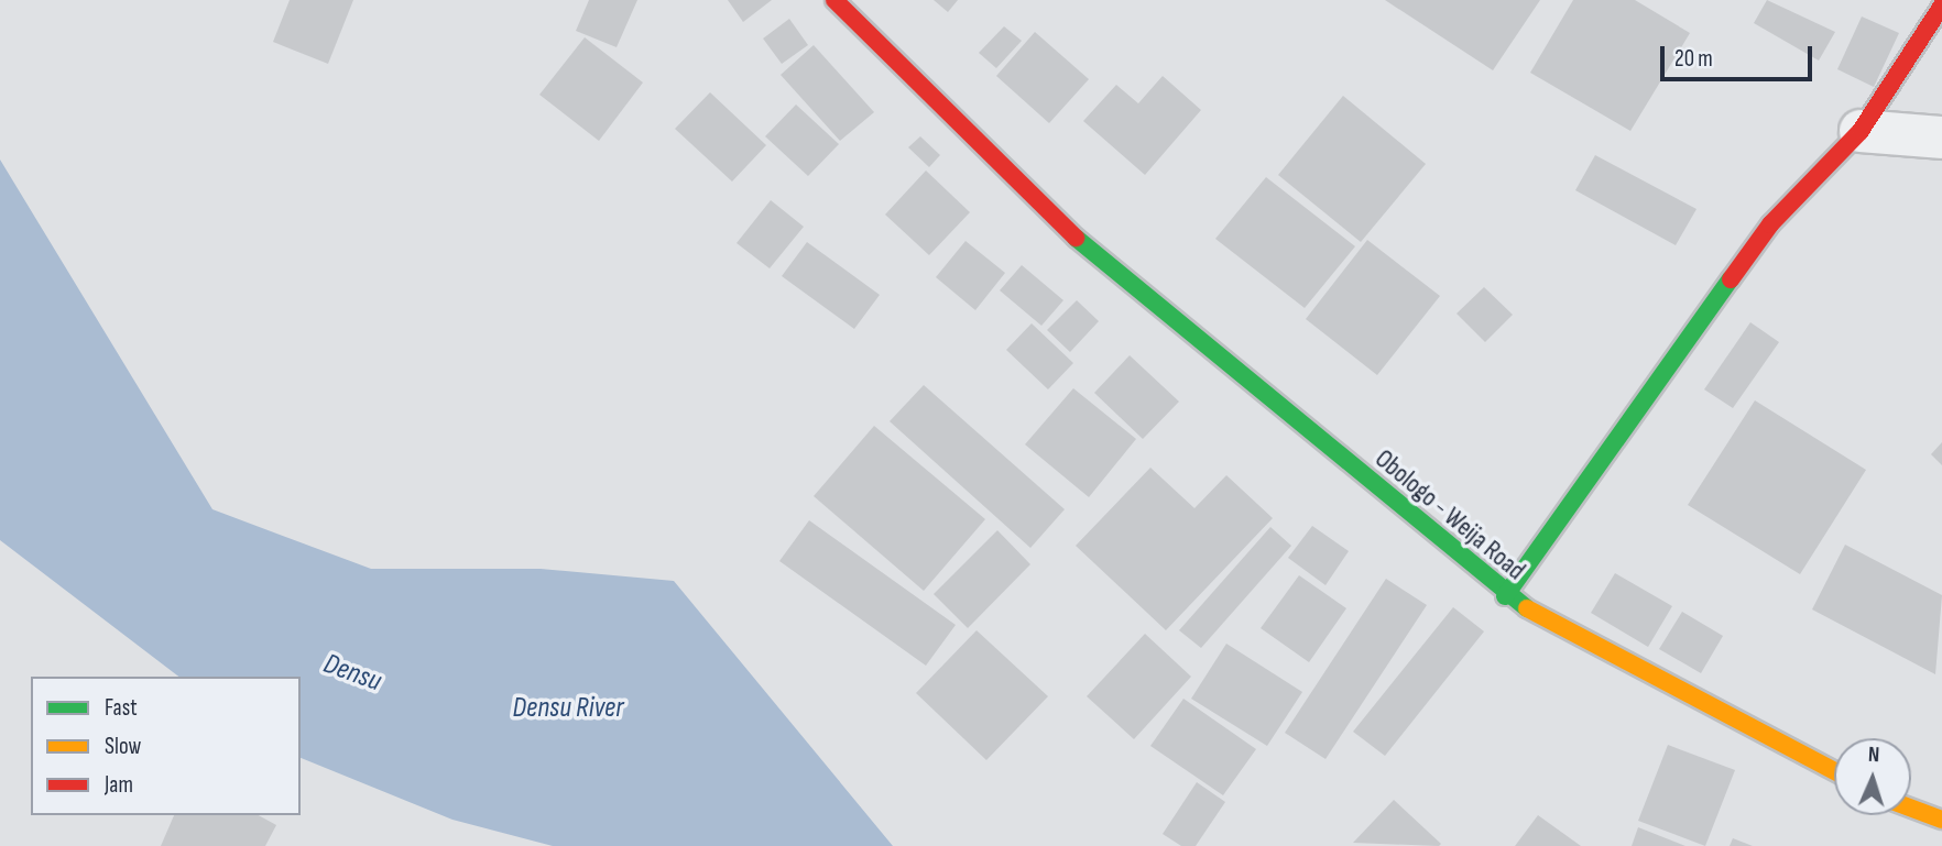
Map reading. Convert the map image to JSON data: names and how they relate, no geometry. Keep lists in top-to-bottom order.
{
  "streets": {
    "street": ["Obologo - Weija Road"]
  },
  "water": ["Densu", "Densu River"],
  "legend": ["Fast", "Slow", "Jam"],
  "scale_bar": "20 m",
  "north": "top"
}
